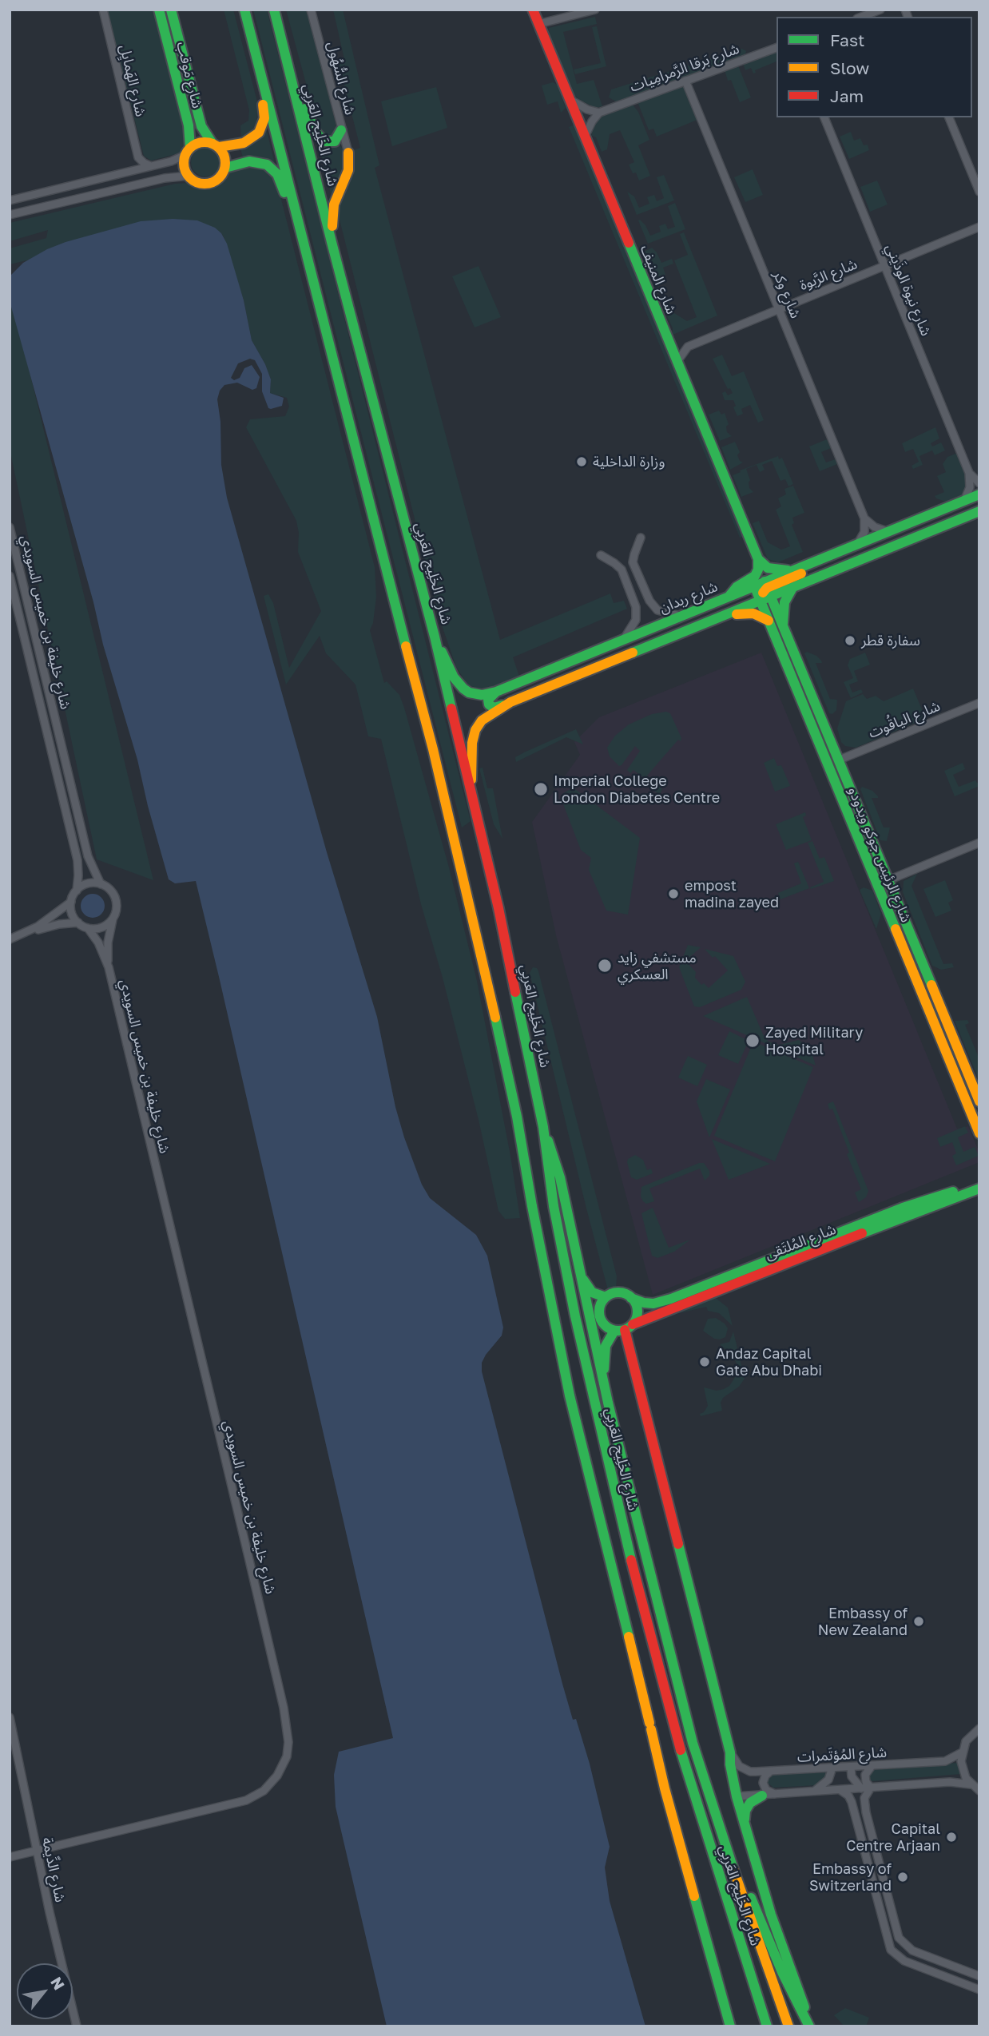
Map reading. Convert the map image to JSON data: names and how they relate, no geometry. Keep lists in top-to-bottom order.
{
  "streets": {
    "main road": [
      "شارع مَوقب",
      "شارع الخَلِيج العَربِي",
      "شارع المنيف",
      "شارع ربدان",
      "شارع الرئيس جوكو ويدودو",
      "شارع المُلتَقى"
    ],
    "street": [
      "شارع بَرقا الرَّمرامِيات",
      "شارع السُّهُول",
      "شارع الهَمايِل",
      "شارع الرَّبوة",
      "شارع نيوة الوذَيني",
      "شارع وكر",
      "شارع خليفة بن خميس السويدي",
      "شارع الياقُوت",
      "شارع المُؤتَمرات",
      "شارع الدِّيمة"
    ]
  },
  "crossings": [
    ["شارع بَرقا الرَّمرامِيات", "شارع وكر"],
    ["شارع الخَلِيج العَربِي", "شارع ربدان"],
    ["شارع الرَّبوة", "شارع نيوة الوذَيني"],
    ["شارع الرَّبوة", "شارع وكر"],
    ["شارع ربدان", "شارع الرئيس جوكو ويدودو"],
    ["شارع خليفة بن خميس السويدي", "شارع الدِّيمة"],
    ["شارع الياقُوت", "شارع الرئيس جوكو ويدودو"]
  ],
  "places": [
    "وزارة الداخلية",
    "سفارة قطر",
    "Imperial College London Diabetes Centre",
    "empost madina zayed",
    "مستشفي زايد العسكري",
    "Zayed Military Hospital",
    "Andaz Capital Gate Abu Dhabi",
    "Embassy of New Zealand",
    "Capital Centre Arjaan",
    "Embassy of Switzerland"
  ],
  "legend": ["Fast", "Slow", "Jam"],
  "north": "top right"
}
